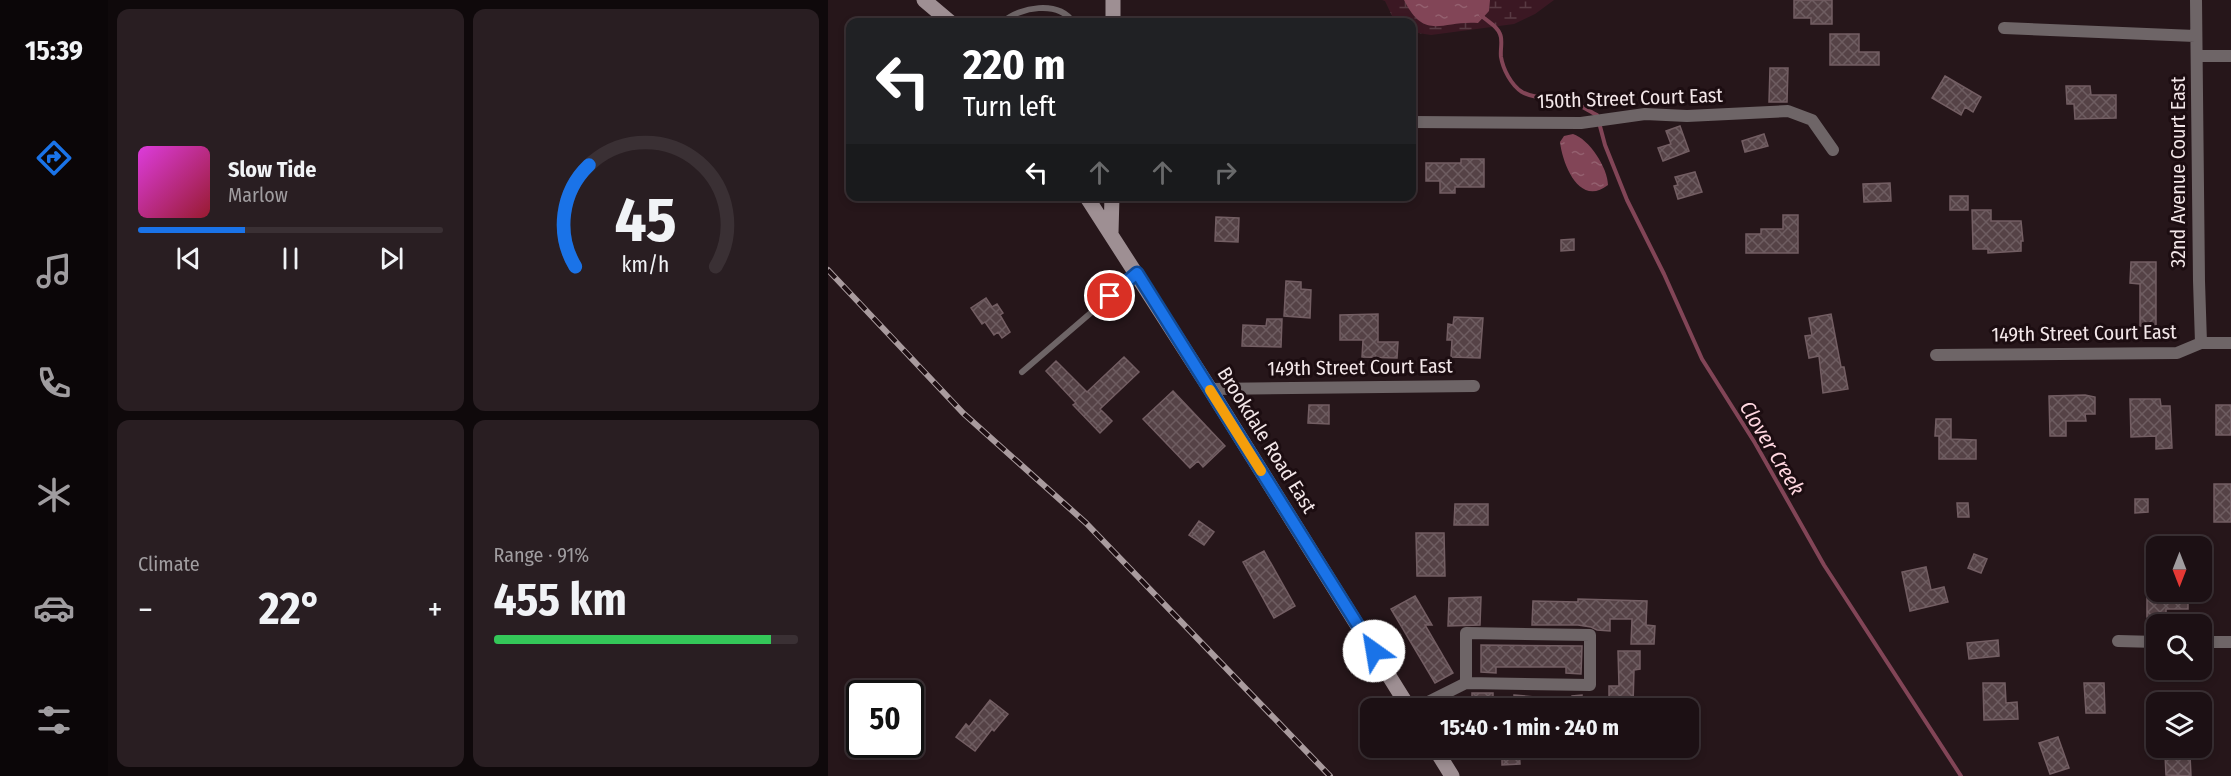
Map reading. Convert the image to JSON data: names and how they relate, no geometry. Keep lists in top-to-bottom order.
{
  "streets": {
    "main road": ["Brookdale Road East"],
    "street": ["150th Street Court East", "32nd Avenue Court East", "149th Street Court East"]
  },
  "crossings": [
    ["32nd Avenue Court East", "149th Street Court East"],
    ["149th Street Court East", "Brookdale Road East"]
  ],
  "water": ["Clover Creek"],
  "north": "bottom",
  "page": {
    "tabs": "15:39",
    "turn": ["220 m", "Turn left"],
    "song": ["Slow Tide", "Marlow"],
    "tile": [
      "Climate",
      ["Range · 91%", "455 km"]
    ],
    "heat": ["−", "22°", "+"],
    "limit": "50",
    "trip": "15:40 · 1 min · 240 m",
    "gauge": ["45", "km/h"]
  }
}
